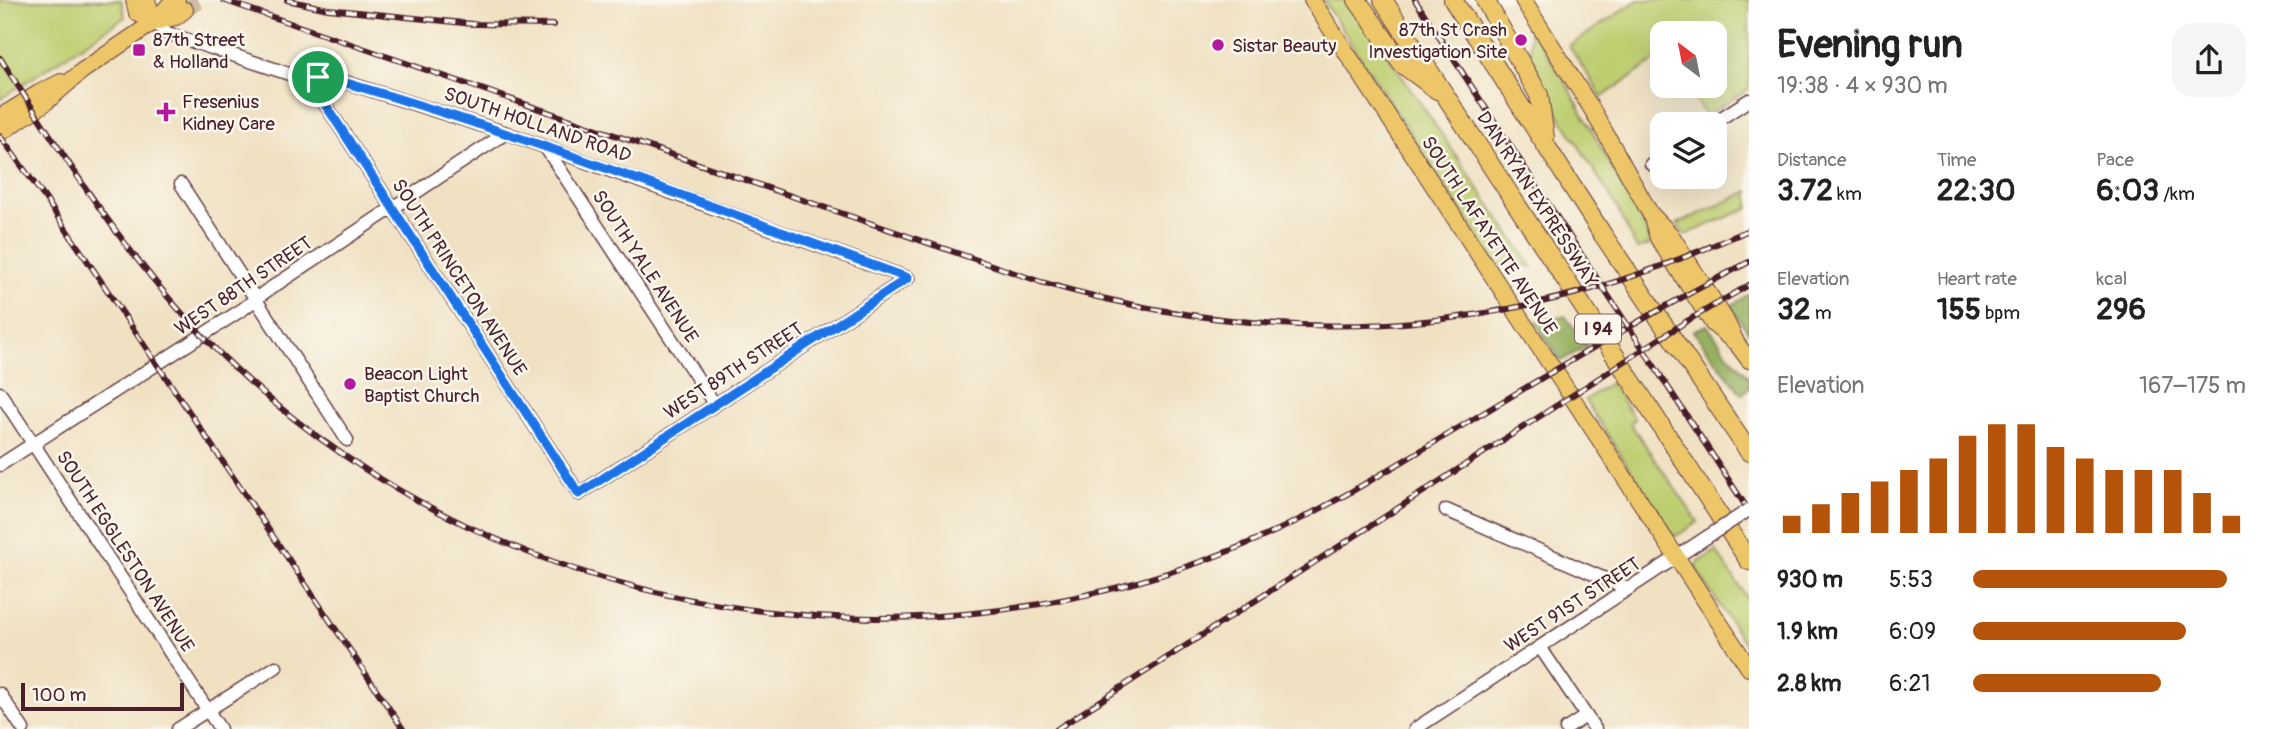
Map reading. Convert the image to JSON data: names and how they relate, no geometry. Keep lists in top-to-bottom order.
{
  "streets": {
    "highway": ["DAN RYAN EXPRESSWAY", "I 94"],
    "main road": ["SOUTH HOLLAND ROAD", "SOUTH LAFAYETTE AVENUE"],
    "street": [
      "SOUTH YALE AVENUE",
      "SOUTH PRINCETON AVENUE",
      "WEST 88TH STREET",
      "WEST 89TH STREET",
      "SOUTH EGGLESTON AVENUE",
      "WEST 91ST STREET"
    ]
  },
  "crossings": [
    ["SOUTH HOLLAND ROAD", "SOUTH YALE AVENUE"],
    ["SOUTH HOLLAND ROAD", "SOUTH PRINCETON AVENUE"],
    ["SOUTH HOLLAND ROAD", "WEST 88TH STREET"],
    ["SOUTH HOLLAND ROAD", "WEST 89TH STREET"],
    ["SOUTH LAFAYETTE AVENUE", "WEST 91ST STREET"],
    ["SOUTH YALE AVENUE", "WEST 89TH STREET"],
    ["SOUTH PRINCETON AVENUE", "WEST 88TH STREET"],
    ["SOUTH PRINCETON AVENUE", "WEST 89TH STREET"],
    ["WEST 88TH STREET", "SOUTH EGGLESTON AVENUE"]
  ],
  "places": {
    "other": ["87th St Crash Investigation Site", "Sistar Beauty", "Beacon Light Baptist Church"],
    "transit": ["87th Street & Holland"],
    "health": ["Fresenius Kidney Care"]
  },
  "scale_bar": "100 m",
  "north": "top left",
  "page": {
    "heading": ["Evening run", "19:38 · 4 × 930 m"],
    "stats": [
      ["Distance", "3.72 km"],
      ["Time", "22:30"],
      ["Pace", "6:03 /km"],
      ["Elevation", "32 m"],
      ["Heart rate", "155 bpm"],
      ["kcal", "296"]
    ],
    "chart": ["Elevation", "167–175 m"],
    "list": [
      {
        "name": "930 m",
        "note": "5:53"
      },
      {
        "name": "1.9 km",
        "note": "6:09"
      },
      {
        "name": "2.8 km",
        "note": "6:21"
      }
    ],
    "scale": "100 m"
  }
}
